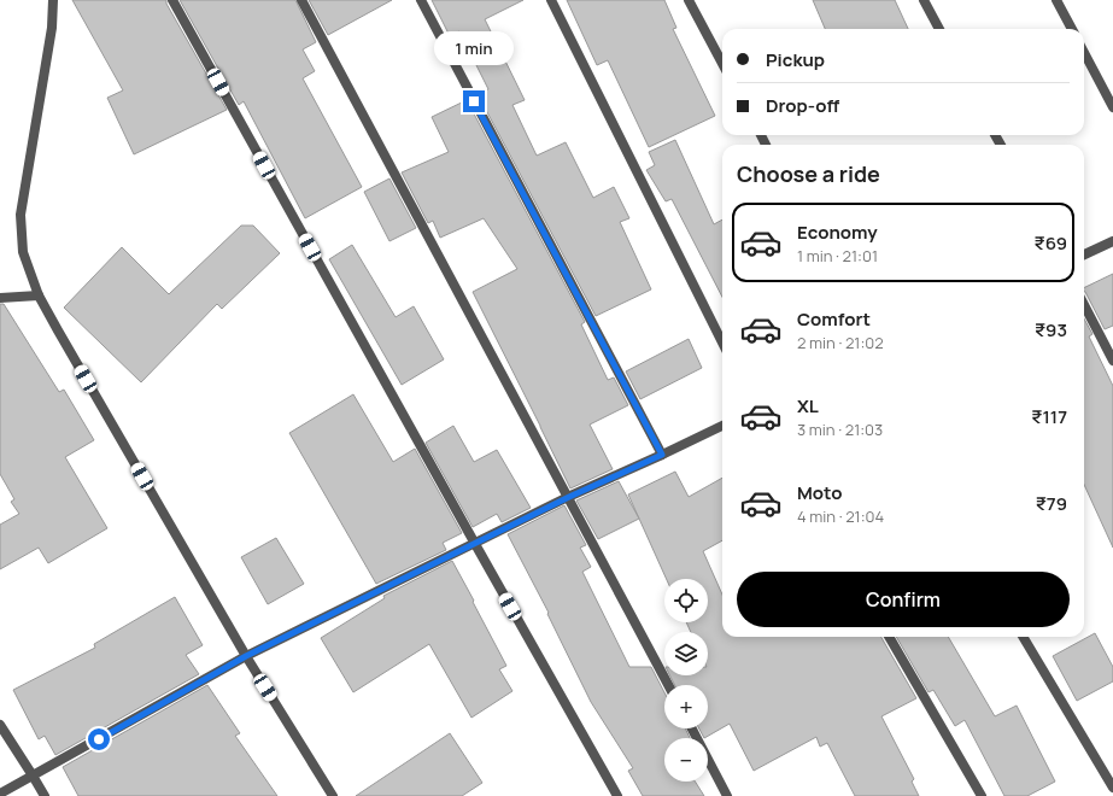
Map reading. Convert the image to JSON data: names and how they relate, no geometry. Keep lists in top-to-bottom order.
{
  "page": {
    "banner": ["Pickup", "Drop-off"],
    "bubble": "1 min",
    "heading": "Choose a ride",
    "list": [
      {
        "name": "Economy",
        "note": "1 min · 21:01",
        "value": "₹69"
      },
      {
        "name": "Comfort",
        "note": "2 min · 21:02",
        "value": "₹93"
      },
      {
        "name": "XL",
        "note": "3 min · 21:03",
        "value": "₹117"
      },
      {
        "name": "Moto",
        "note": "4 min · 21:04",
        "value": "₹79"
      }
    ],
    "buttons": "Confirm",
    "map_buttons": ["+", "−"]
  }
}
